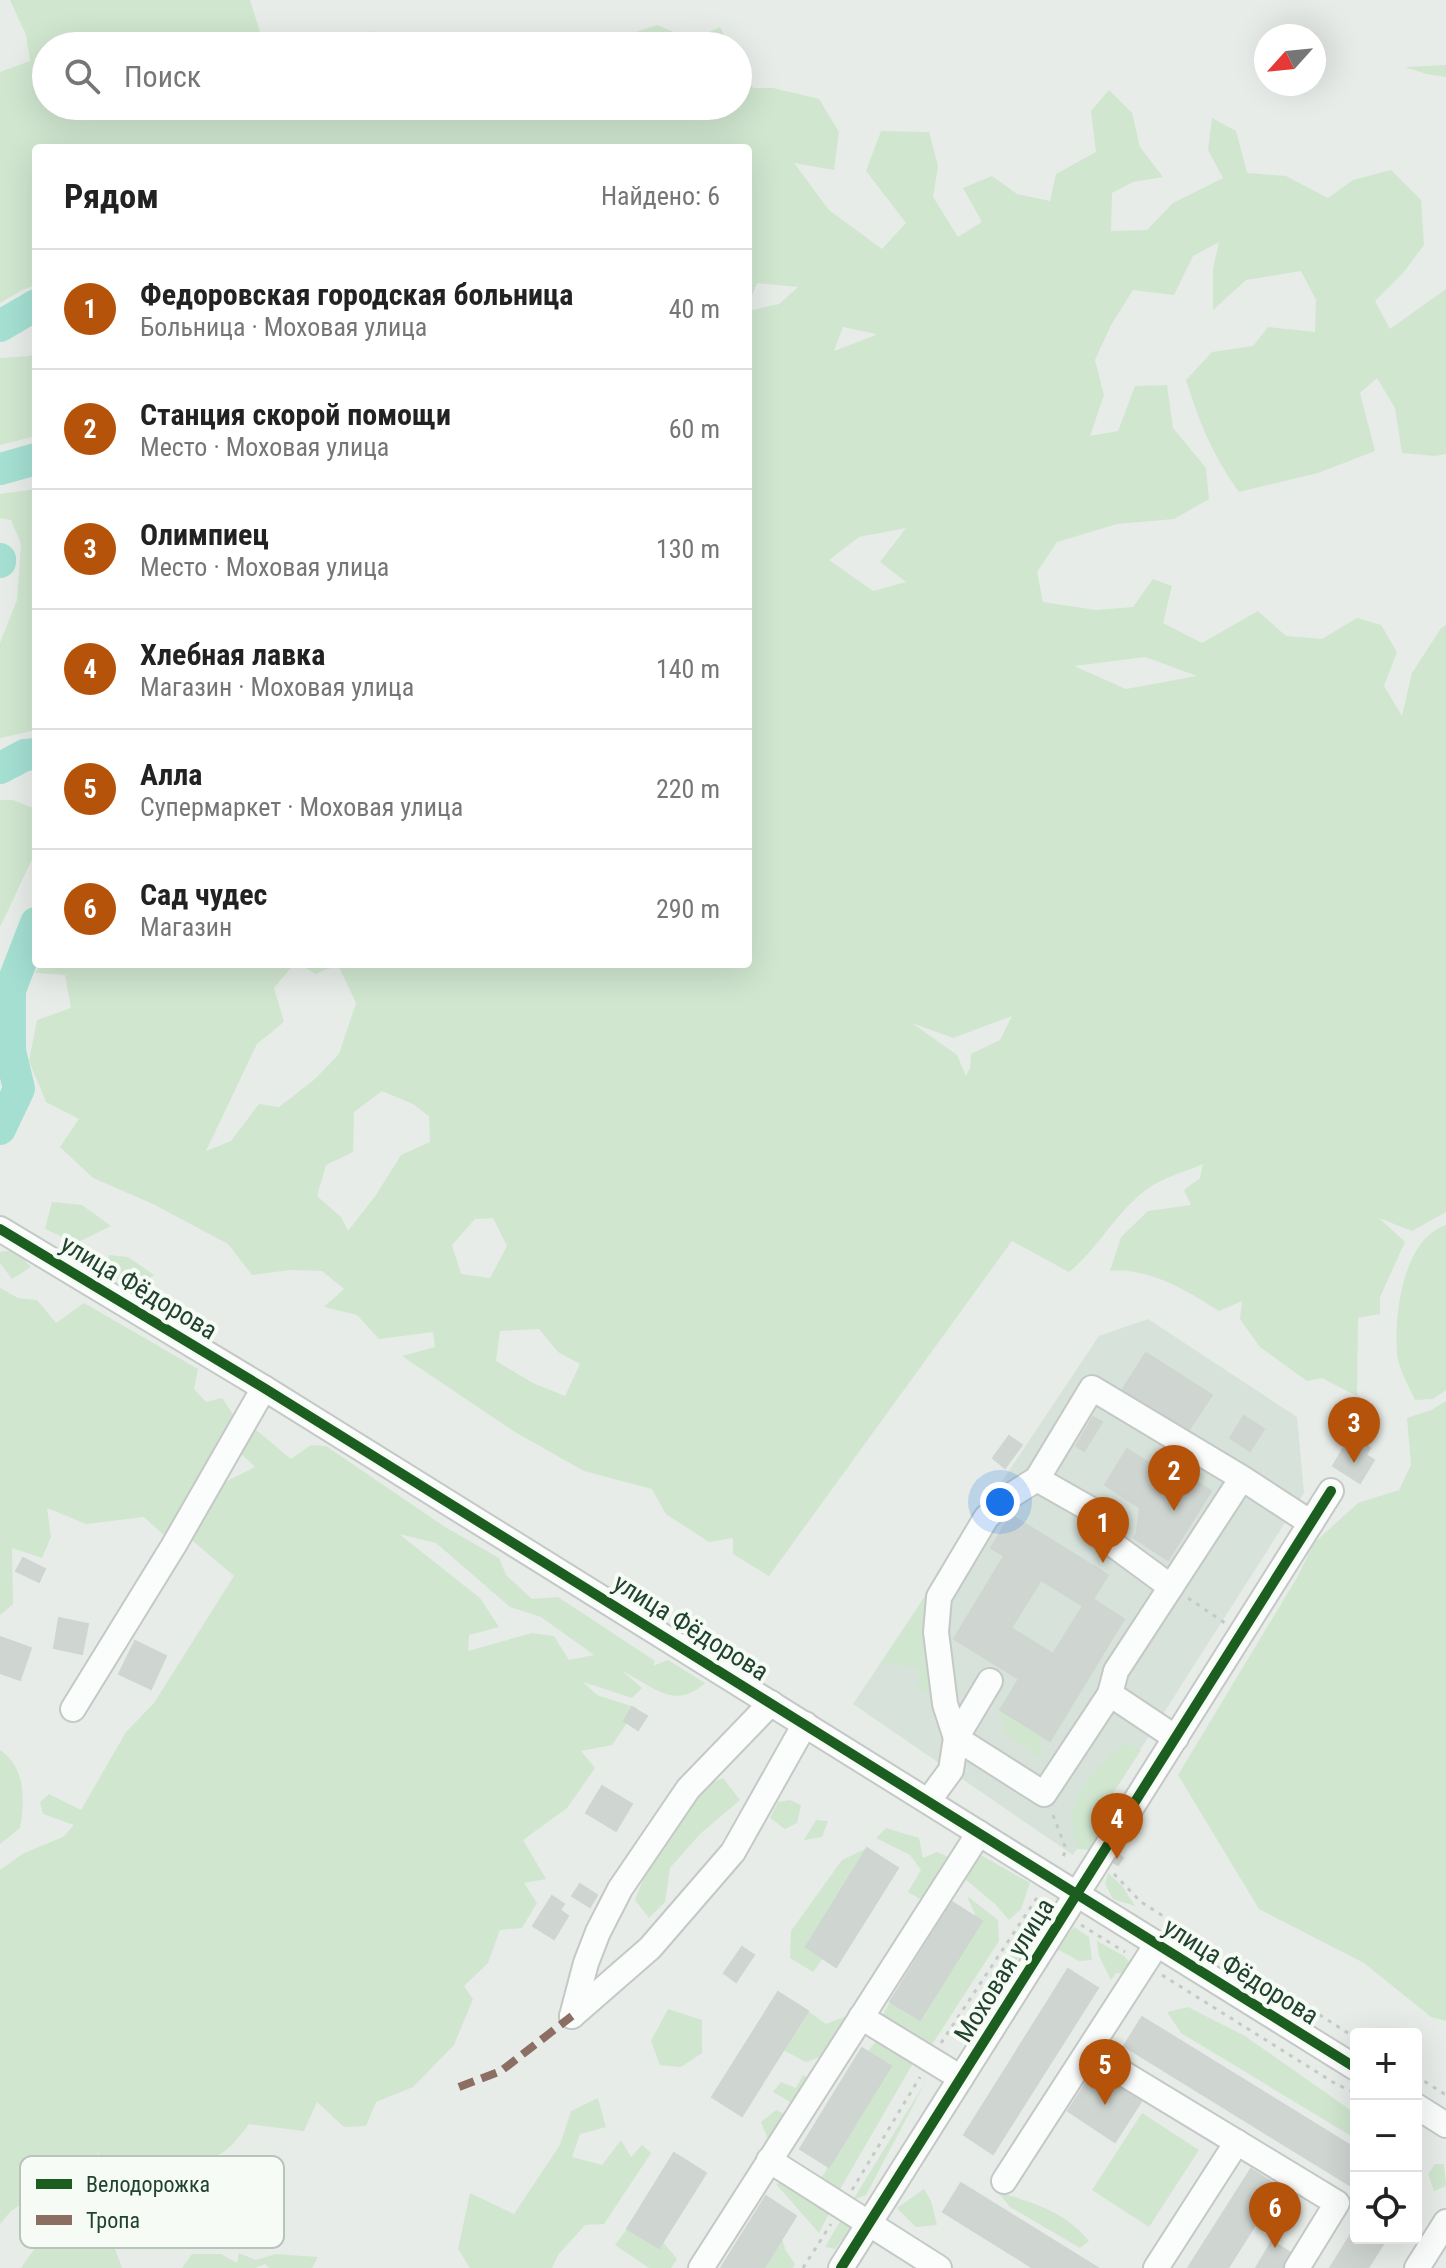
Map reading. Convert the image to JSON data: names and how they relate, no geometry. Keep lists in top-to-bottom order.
{
  "streets": {
    "street": ["улица Фёдорова", "Моховая улица"]
  },
  "crossings": [
    ["улица Фёдорова", "Моховая улица"]
  ],
  "legend": ["Велодорожка", "Тропа"],
  "north": "bottom left",
  "page": {
    "search": "Поиск",
    "heading": ["Рядом", "Найдено: 6"],
    "list": [
      {
        "mark": "1",
        "name": "Федоровская городская больница",
        "note": "Больница · Моховая улица",
        "value": "40 m"
      },
      {
        "mark": "2",
        "name": "Станция скорой помощи",
        "note": "Место · Моховая улица",
        "value": "60 m"
      },
      {
        "mark": "3",
        "name": "Олимпиец",
        "note": "Место · Моховая улица",
        "value": "130 m"
      },
      {
        "mark": "4",
        "name": "Хлебная лавка",
        "note": "Магазин · Моховая улица",
        "value": "140 m"
      },
      {
        "mark": "5",
        "name": "Алла",
        "note": "Супермаркет · Моховая улица",
        "value": "220 m"
      },
      {
        "mark": "6",
        "name": "Сад чудес",
        "note": "Магазин",
        "value": "290 m"
      }
    ],
    "pins": [
      "3",
      "2",
      "1",
      "4",
      "5",
      "6"
    ],
    "map_buttons": ["+", "−"]
  }
}
